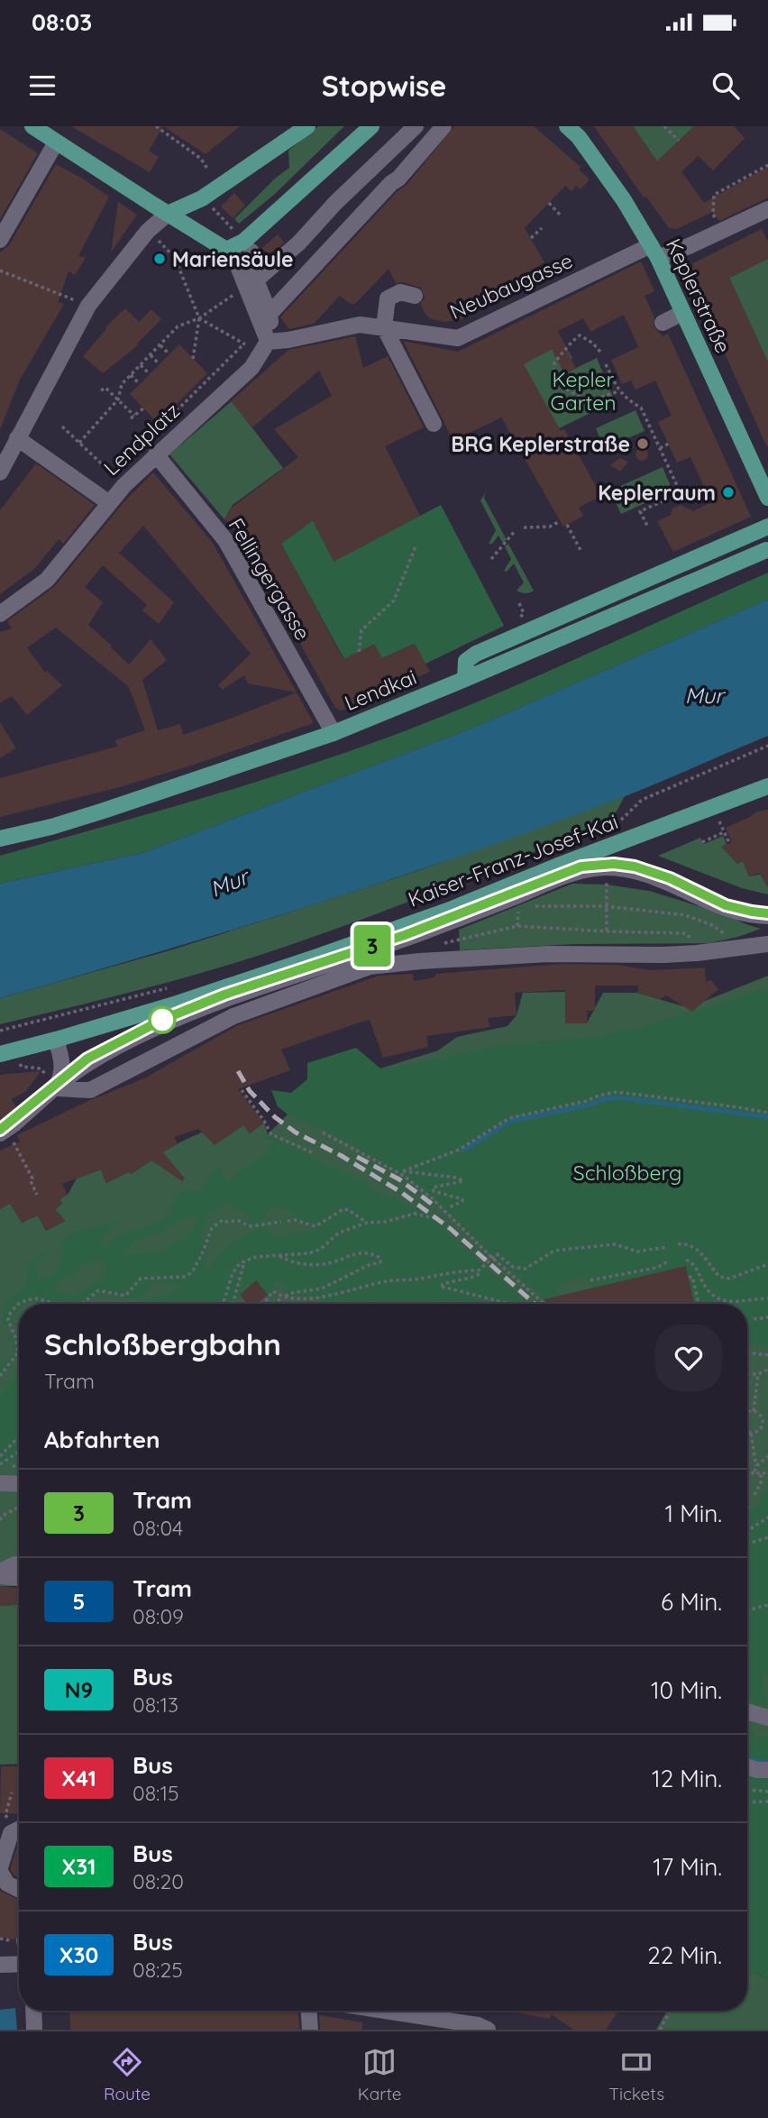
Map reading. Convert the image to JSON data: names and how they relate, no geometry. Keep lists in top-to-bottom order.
{
  "streets": {
    "main road": ["Keplerstraße", "Lendkai", "Kaiser-Franz-Josef-Kai"],
    "street": ["Neubaugasse", "Lendplatz", "Fellingergasse"]
  },
  "crossings": [
    ["Neubaugasse", "Keplerstraße"],
    ["Neubaugasse", "Lendplatz"],
    ["Lendplatz", "Fellingergasse"],
    ["Fellingergasse", "Lendkai"]
  ],
  "water": ["Mur"],
  "parks": ["Kepler Garten", "Schloßberg"],
  "places": ["Mariensäule", "BRG Keplerstraße", "Keplerraum"],
  "lines": ["tram line 3"],
  "page": {
    "status": "08:03",
    "header": "Stopwise",
    "on_map": "3",
    "heading": [
      ["Schloßbergbahn", "Tram"],
      "Abfahrten"
    ],
    "list": [
      {
        "mark": "3",
        "name": "Tram",
        "note": "08:04",
        "value": "1 Min."
      },
      {
        "mark": "5",
        "name": "Tram",
        "note": "08:09",
        "value": "6 Min."
      },
      {
        "mark": "N9",
        "name": "Bus",
        "note": "08:13",
        "value": "10 Min."
      },
      {
        "mark": "X41",
        "name": "Bus",
        "note": "08:15",
        "value": "12 Min."
      },
      {
        "mark": "X31",
        "name": "Bus",
        "note": "08:20",
        "value": "17 Min."
      },
      {
        "mark": "X30",
        "name": "Bus",
        "note": "08:25",
        "value": "22 Min."
      }
    ],
    "tabs": ["Route", "Karte", "Tickets"]
  }
}
